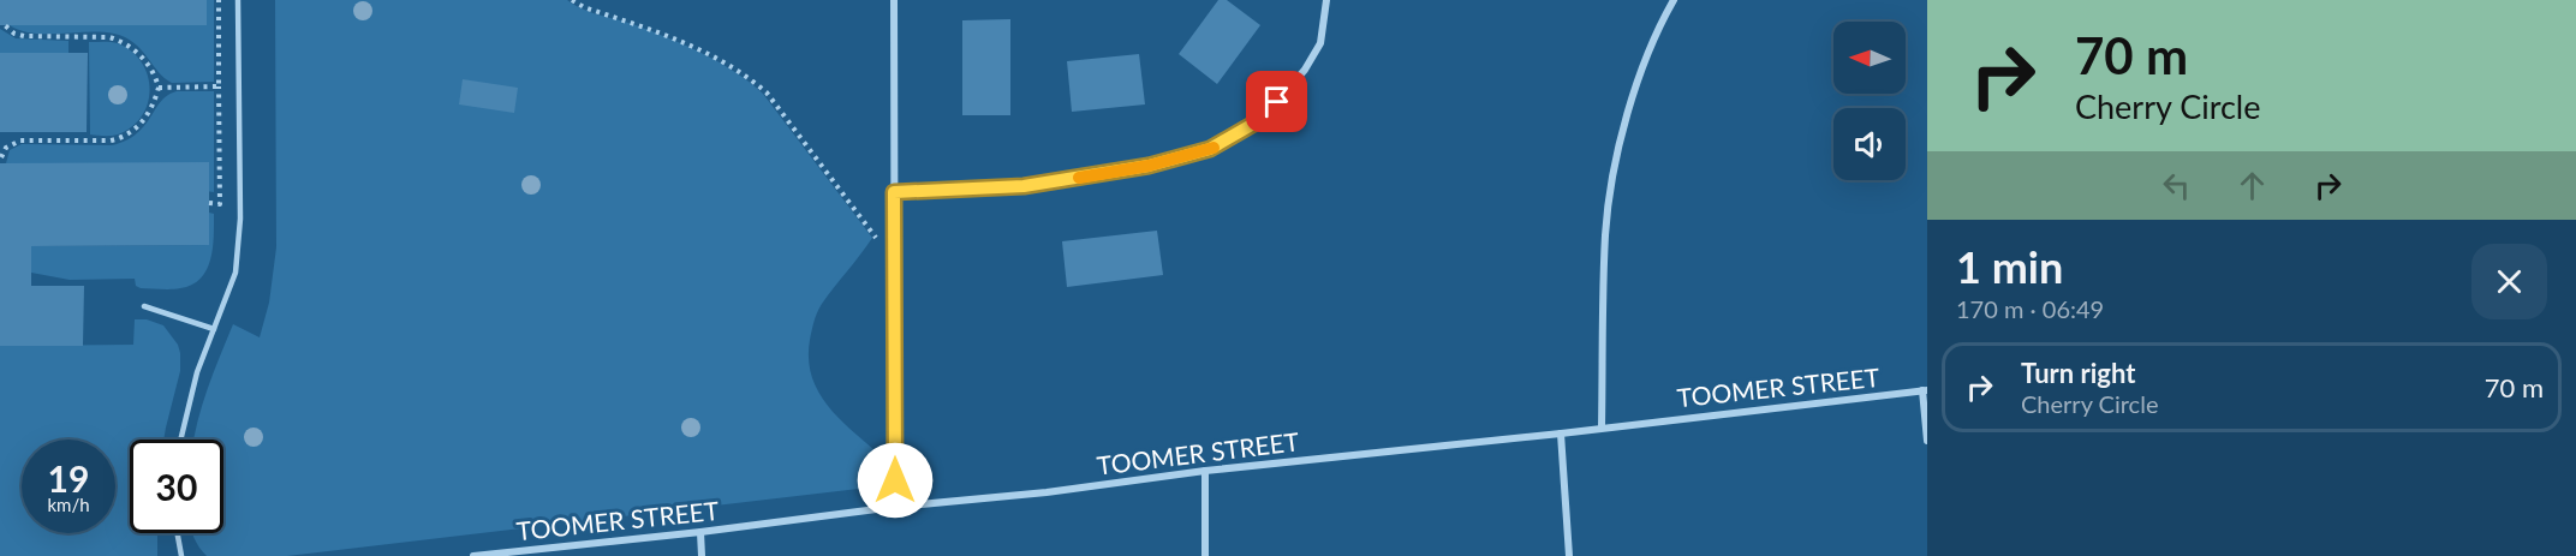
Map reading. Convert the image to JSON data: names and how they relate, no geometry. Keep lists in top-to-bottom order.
{
  "streets": {
    "street": ["TOOMER STREET"]
  },
  "north": "left",
  "page": {
    "turn": ["70 m", "Cherry Circle"],
    "heading": ["1 min", "170 m · 06:49"],
    "list": [
      {
        "name": "Turn right",
        "note": "Cherry Circle",
        "value": "70 m"
      }
    ],
    "speed": "19 km/h",
    "limit": "30"
  }
}
